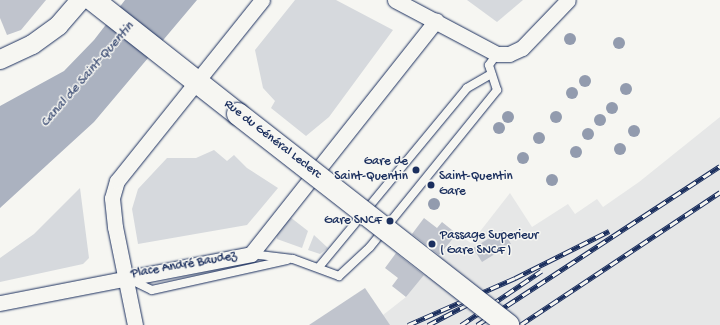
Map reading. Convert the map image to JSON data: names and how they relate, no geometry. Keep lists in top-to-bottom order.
{
  "streets": {
    "main road": ["Rue du Général Leclerc"],
    "street": ["Place André Baudez"]
  },
  "crossings": [
    ["Rue du Général Leclerc", "Place André Baudez"]
  ],
  "water": ["Canal de Saint-Quentin"],
  "places": [
    "Gare de Saint-Quentin",
    "Saint-Quentin Gare",
    "Gare SNCF",
    "Passage Superieur ( Gare SNCF )"
  ]
}
